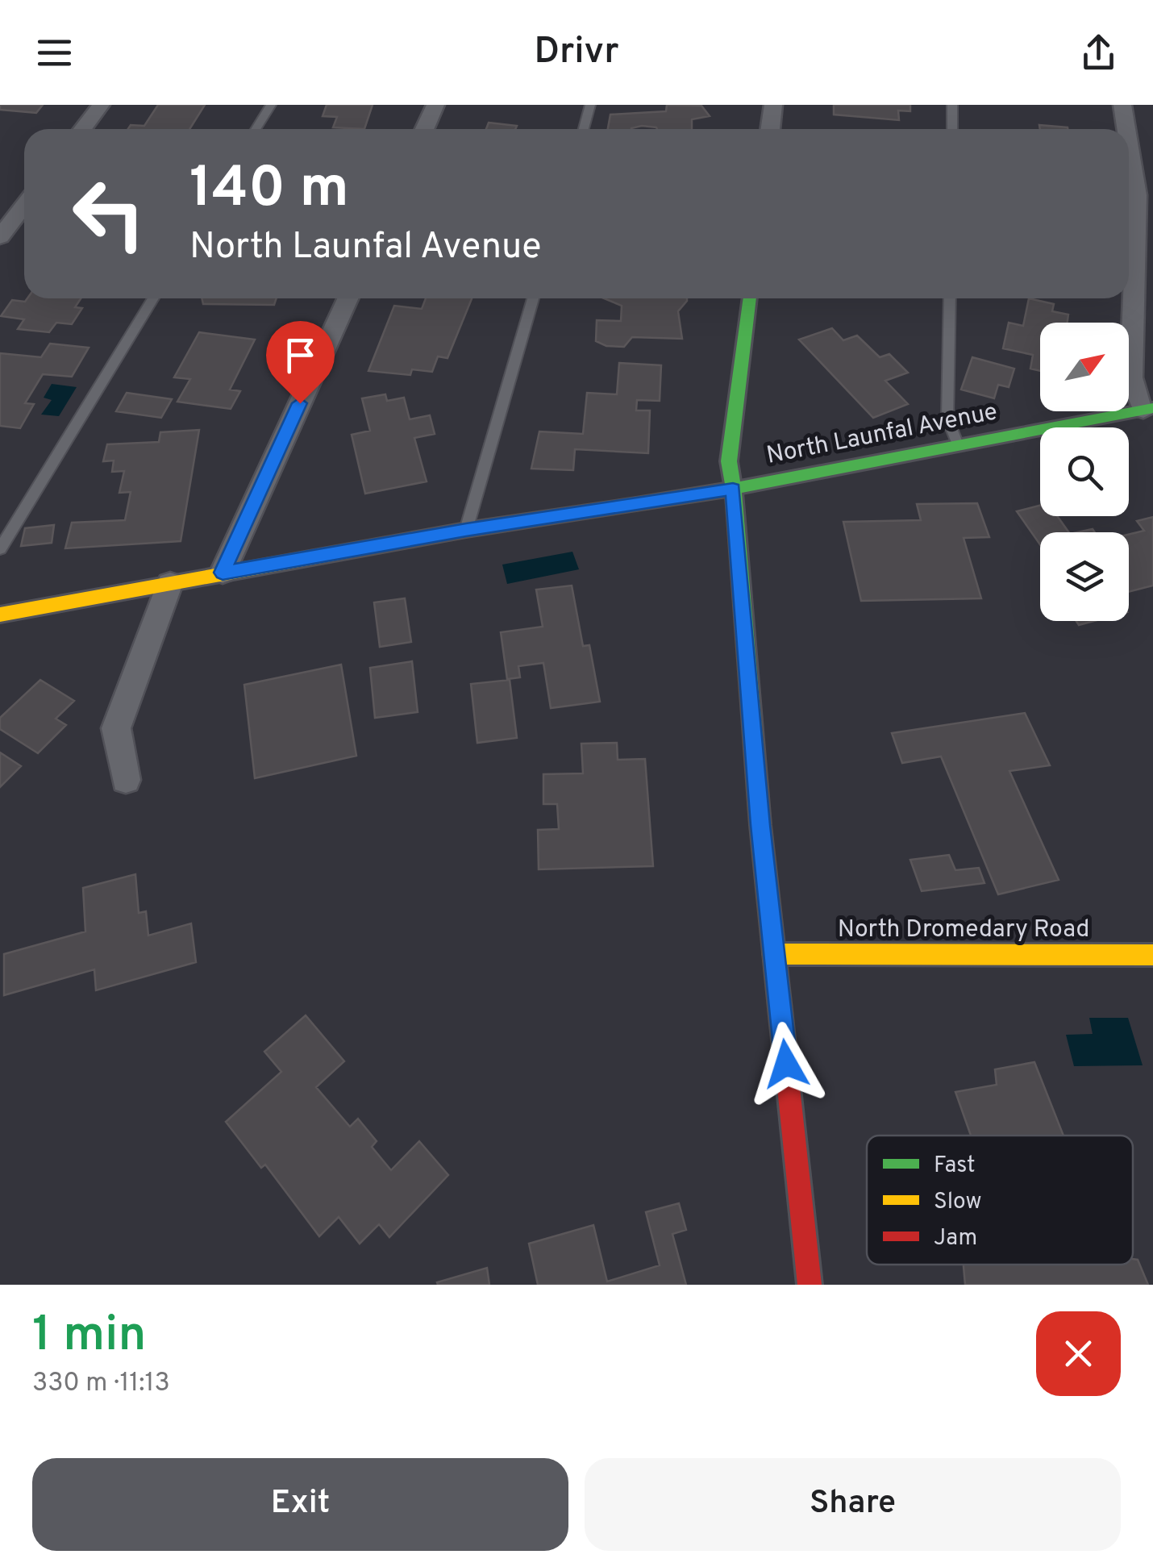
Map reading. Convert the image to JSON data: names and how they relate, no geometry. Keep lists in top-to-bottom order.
{
  "streets": {
    "street": ["North Launfal Avenue", "North Dromedary Road"]
  },
  "legend": ["Fast", "Slow", "Jam"],
  "north": "top right",
  "page": {
    "header": "Drivr",
    "turn": ["140 m", "North Launfal Avenue"],
    "heading": ["1 min", "330 m · 11:13"],
    "buttons": ["Exit", "Share"]
  }
}
